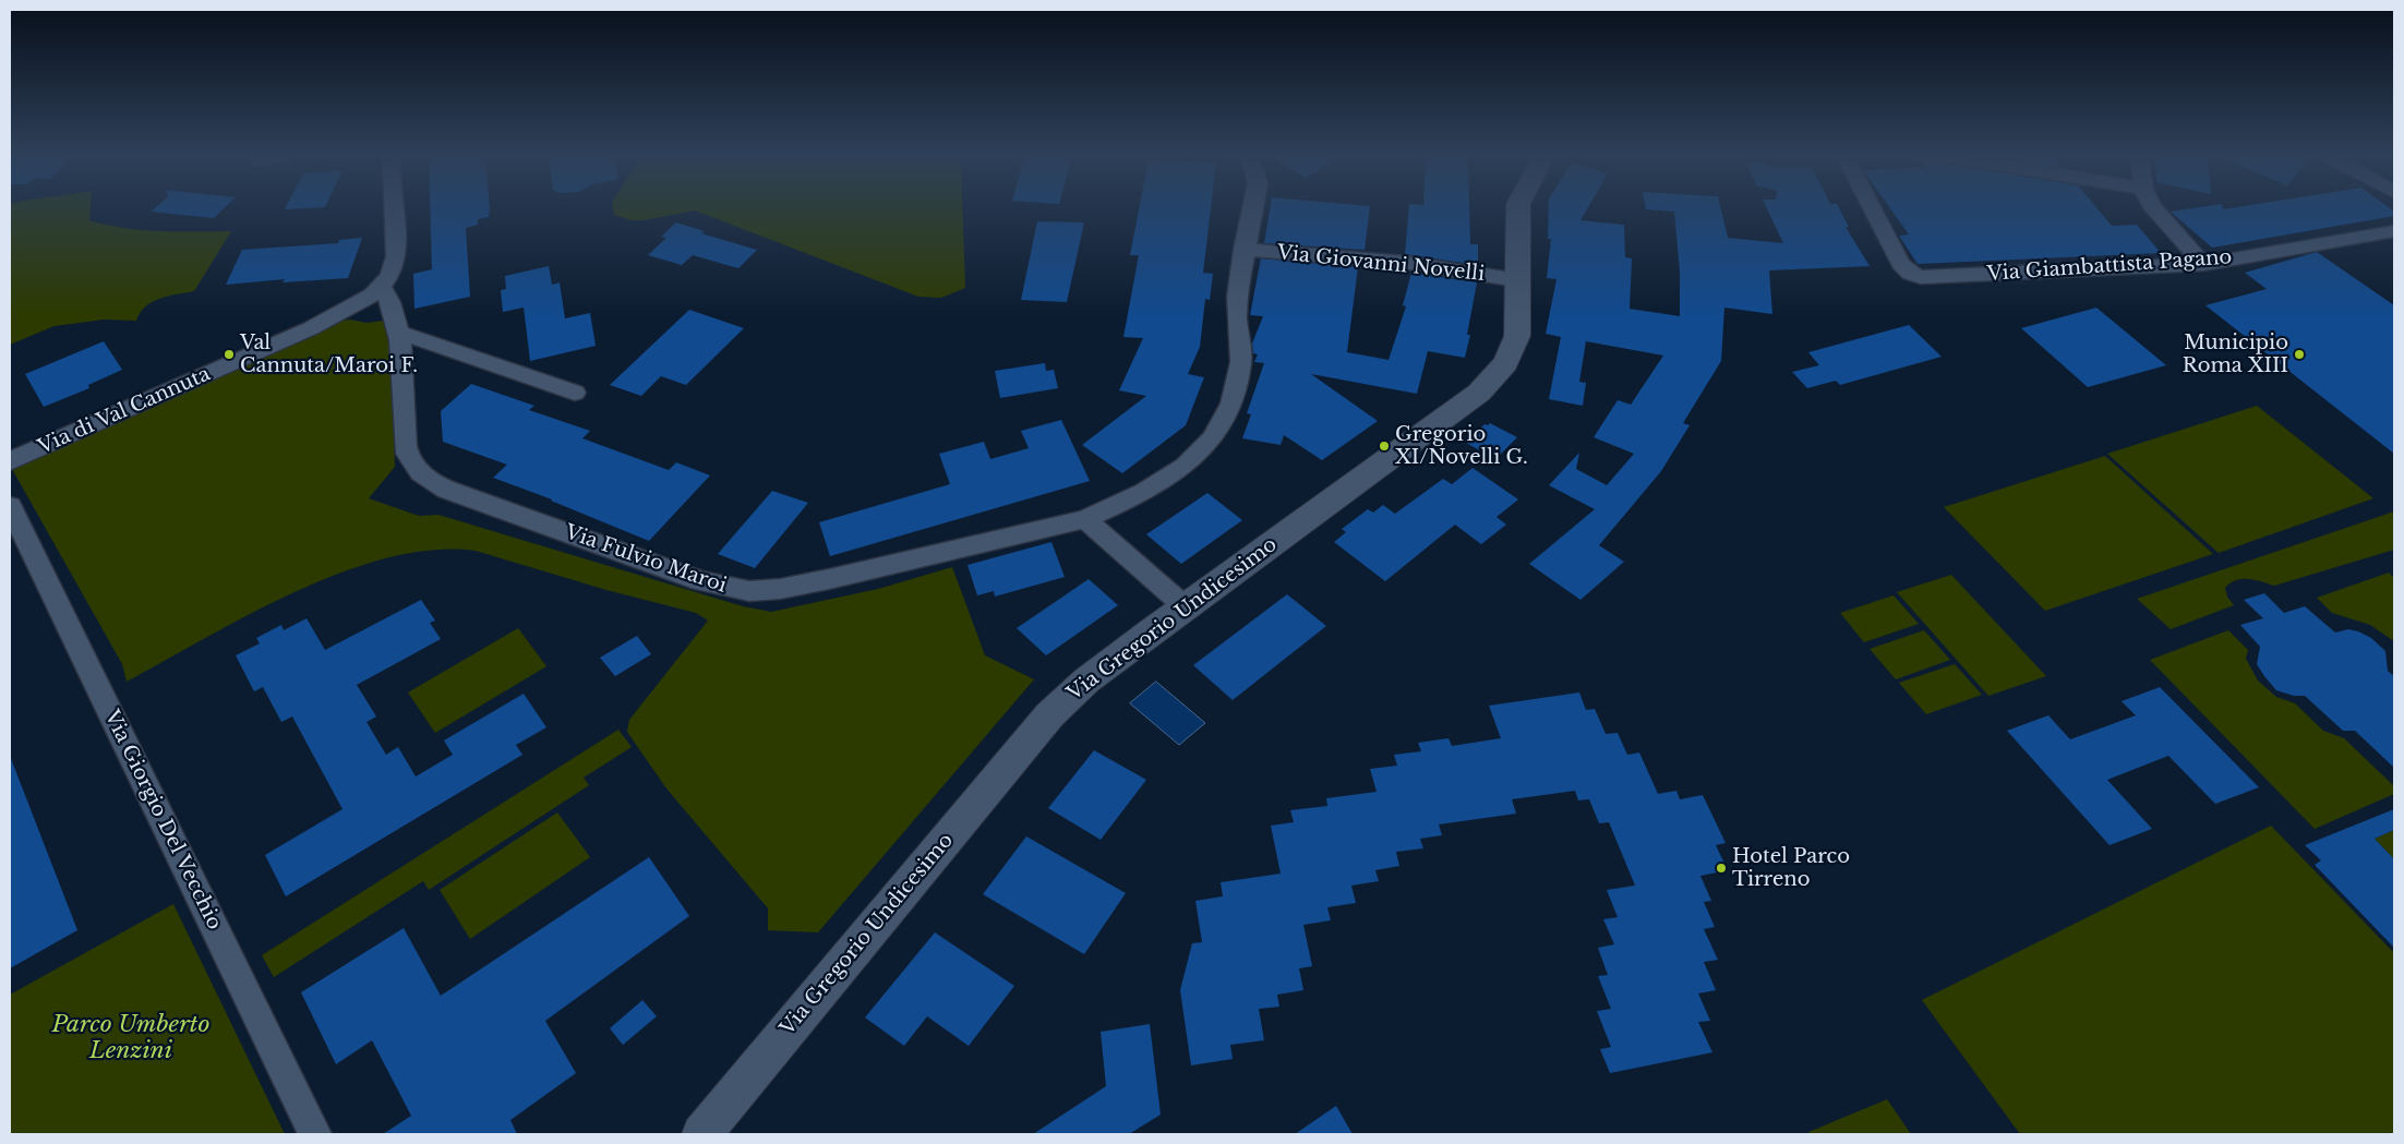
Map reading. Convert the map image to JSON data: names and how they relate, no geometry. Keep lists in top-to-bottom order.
{
  "streets": {
    "street": [
      "Via Giovanni Novelli",
      "Via Giambattista Pagano",
      "Via di Val Cannuta",
      "Via Fulvio Maroi",
      "Via Gregorio Undicesimo",
      "Via Giorgio Del Vecchio"
    ]
  },
  "crossings": [
    ["Via Giovanni Novelli", "Via Fulvio Maroi"],
    ["Via Giovanni Novelli", "Via Gregorio Undicesimo"],
    ["Via di Val Cannuta", "Via Fulvio Maroi"]
  ],
  "parks": ["Parco Umberto Lenzini"],
  "places": [
    "Val Cannuta/Maroi F.",
    "Municipio Roma XIII",
    "Gregorio XI/Novelli G.",
    "Hotel Parco Tirreno"
  ]
}
